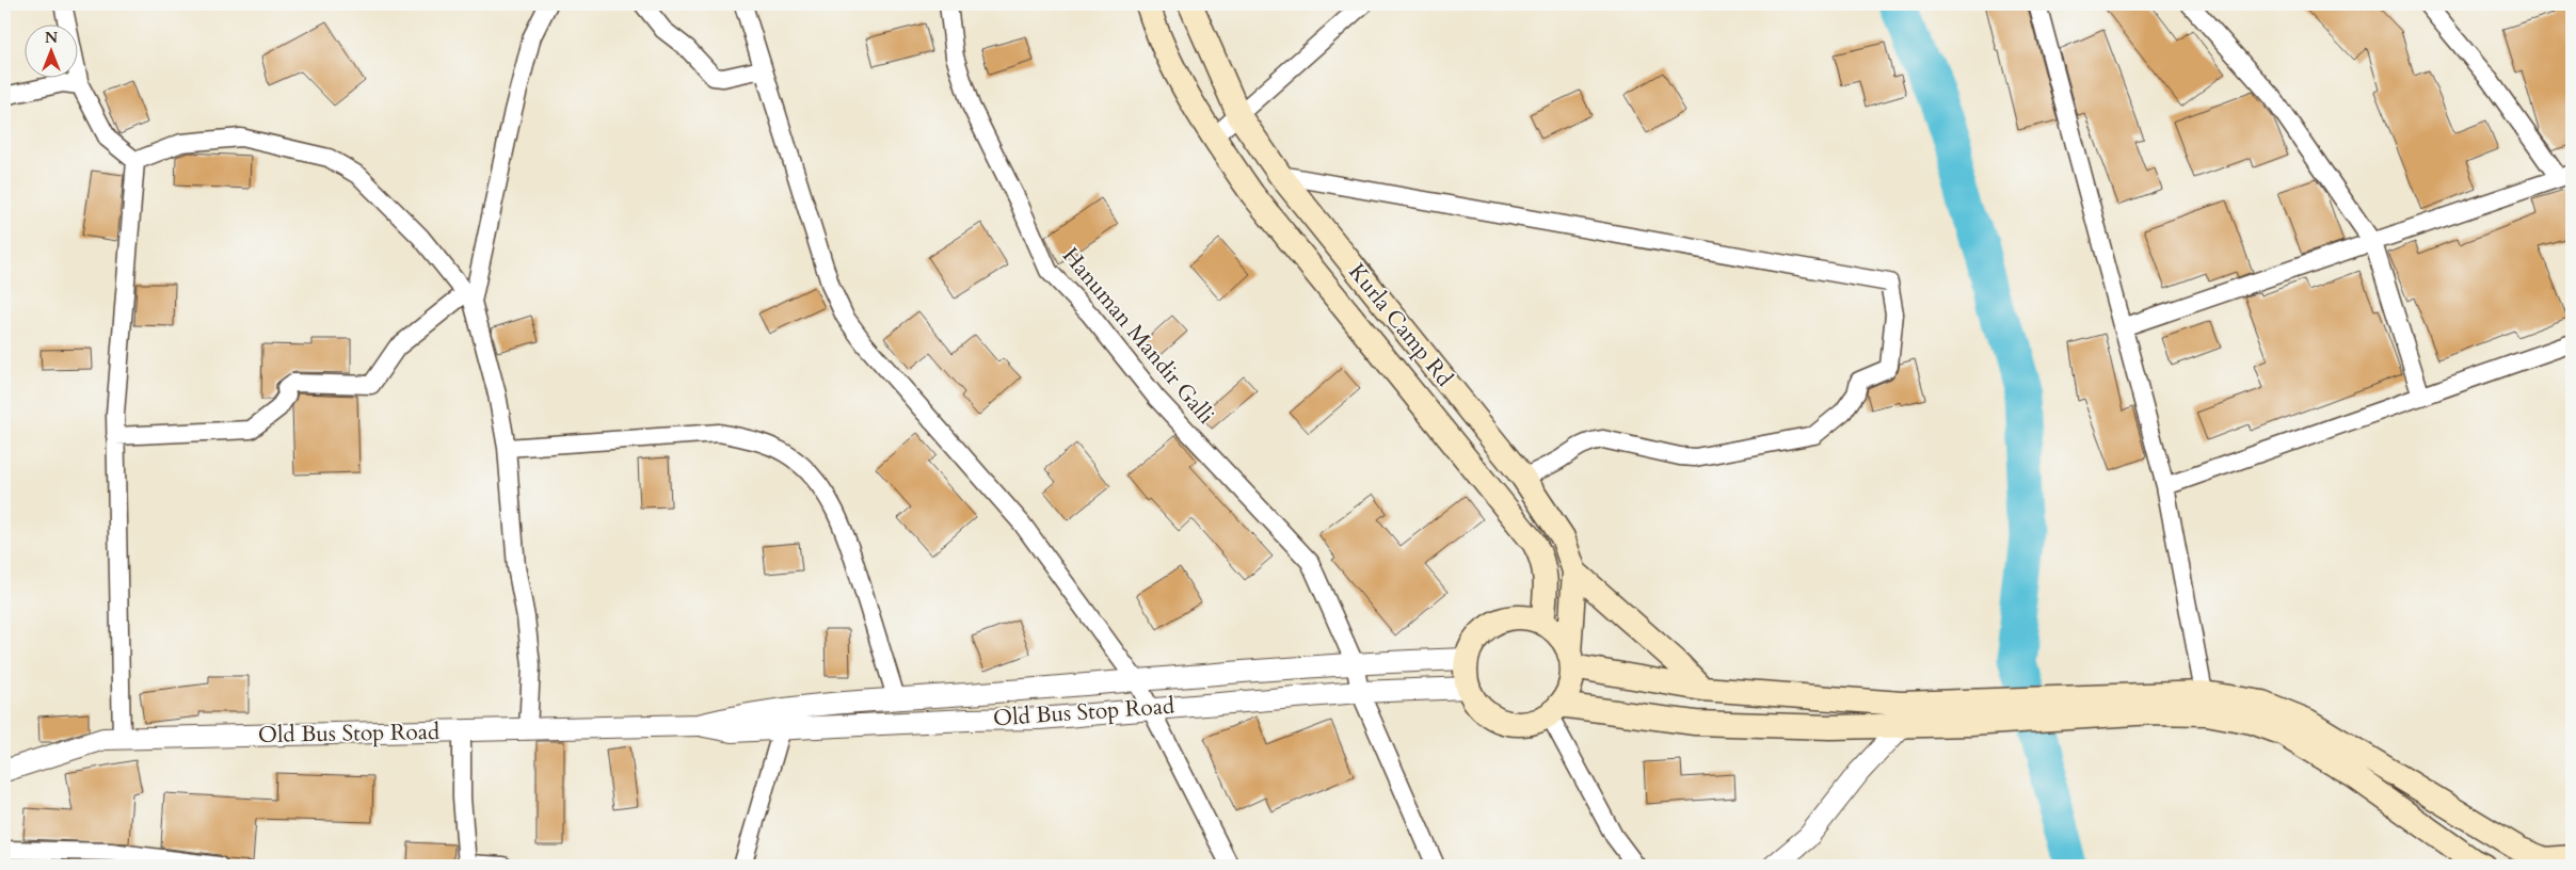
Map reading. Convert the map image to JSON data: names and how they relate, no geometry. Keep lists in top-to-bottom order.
{
  "streets": {
    "main road": ["Kurla Camp Rd"],
    "street": ["Hanuman Mandir Galli", "Old Bus Stop Road"]
  },
  "crossings": [
    ["Kurla Camp Rd", "Old Bus Stop Road"],
    ["Hanuman Mandir Galli", "Old Bus Stop Road"]
  ],
  "north": "top"
}
